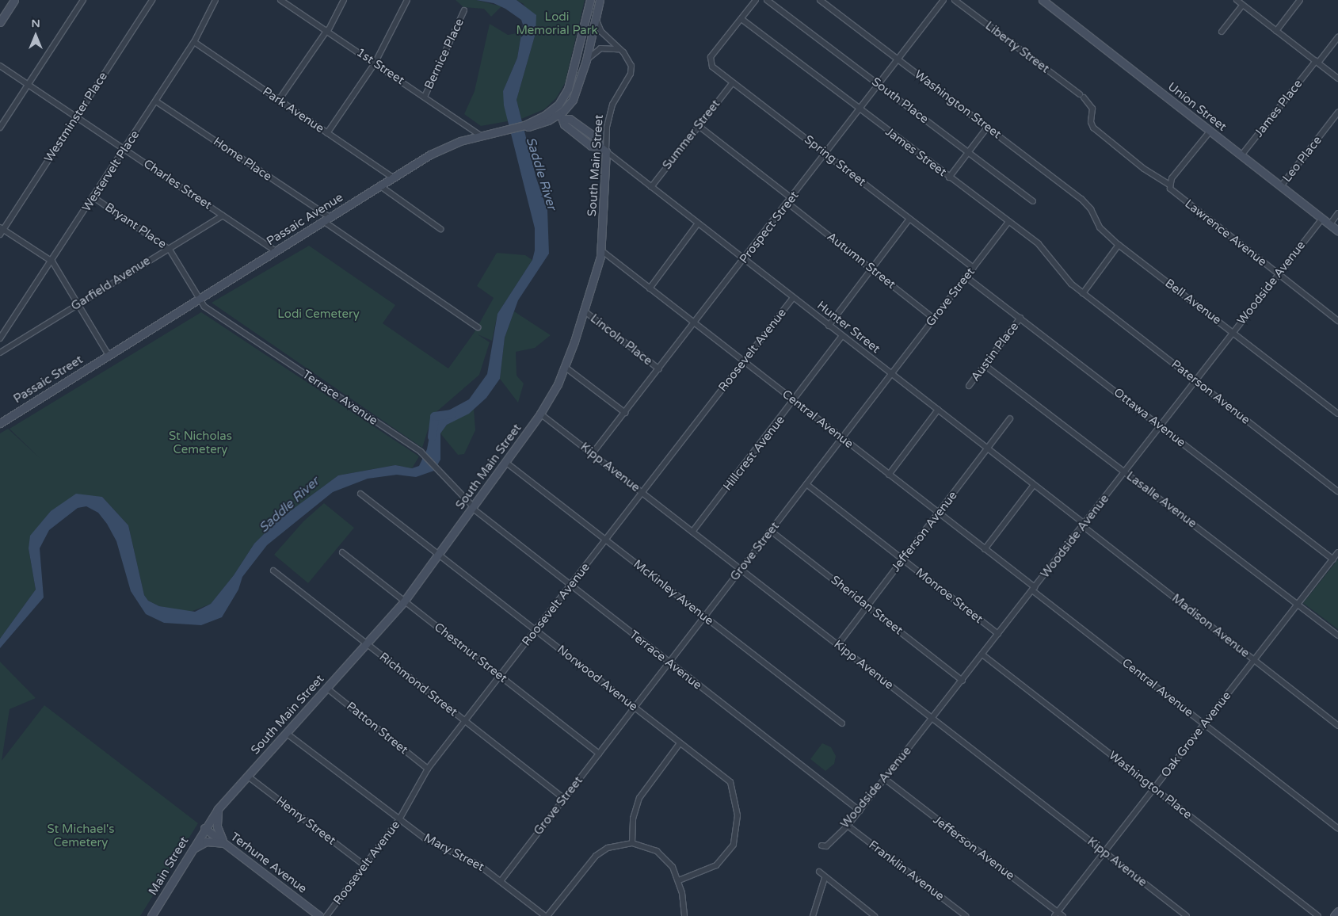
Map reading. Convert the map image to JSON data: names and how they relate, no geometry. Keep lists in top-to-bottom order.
{
  "streets": {
    "street": [
      "Liberty Street",
      "Bernice Place",
      "1st Street",
      "South Place",
      "Washington Street",
      "Union Street",
      "James Place",
      "Park Avenue",
      "Westminster Place",
      "Summer Street",
      "James Street",
      "Home Place",
      "Leo Place",
      "Spring Street",
      "South Main Street",
      "Westervelt Place",
      "Charles Street",
      "Passaic Avenue",
      "Bryant Place",
      "Prospect Street",
      "Lawrence Avenue",
      "Autumn Street",
      "Woodside Avenue",
      "Garfield Avenue",
      "Grove Street",
      "Bell Avenue",
      "Hunter Street",
      "Lincoln Place",
      "Roosevelt Avenue",
      "Austin Place",
      "Passaic Street",
      "Paterson Avenue",
      "Terrace Avenue",
      "Ottawa Avenue",
      "Central Avenue",
      "Hillcrest Avenue",
      "Kipp Avenue",
      "Lasalle Avenue",
      "Jefferson Avenue",
      "McKinley Avenue",
      "Monroe Street",
      "Sheridan Street",
      "Madison Avenue",
      "Chestnut Street",
      "Norwood Avenue",
      "Richmond Street",
      "Patton Street",
      "Oak Grove Avenue",
      "Washington Place",
      "Henry Street",
      "Mary Street",
      "Terhune Avenue",
      "Main Street",
      "Franklin Avenue"
    ]
  },
  "crossings": [
    ["Liberty Street", "Lawrence Avenue"],
    ["Bernice Place", "1st Street"],
    ["1st Street", "Passaic Avenue"],
    ["South Place", "Prospect Street"],
    ["Washington Street", "Prospect Street"],
    ["Washington Street", "Bell Avenue"],
    ["Union Street", "James Place"],
    ["Union Street", "Leo Place"],
    ["Union Street", "Woodside Avenue"],
    ["Park Avenue", "Westervelt Place"],
    ["Park Avenue", "Passaic Avenue"],
    ["Westminster Place", "Charles Street"],
    ["Summer Street", "Spring Street"],
    ["Summer Street", "Hunter Street"],
    ["James Street", "Spring Street"],
    ["James Street", "Prospect Street"],
    ["James Street", "Grove Street"],
    ["James Street", "Paterson Avenue"],
    ["Home Place", "Westervelt Place"],
    ["Home Place", "Passaic Avenue"],
    ["Spring Street", "Prospect Street"],
    ["Spring Street", "Grove Street"],
    ["South Main Street", "Hunter Street"],
    ["South Main Street", "Lincoln Place"],
    ["South Main Street", "Terrace Avenue"],
    ["South Main Street", "Central Avenue"],
    ["South Main Street", "Kipp Avenue"],
    ["South Main Street", "McKinley Avenue"],
    ["South Main Street", "Chestnut Street"],
    ["South Main Street", "Norwood Avenue"],
    ["South Main Street", "Richmond Street"],
    ["South Main Street", "Patton Street"],
    ["South Main Street", "Henry Street"],
    ["South Main Street", "Mary Street"],
    ["South Main Street", "Terhune Avenue"],
    ["South Main Street", "Main Street"],
    ["Westervelt Place", "Charles Street"],
    ["Westervelt Place", "Bryant Place"],
    ["Charles Street", "Passaic Avenue"],
    ["Charles Street", "Garfield Avenue"],
    ["Passaic Avenue", "Bryant Place"],
    ["Passaic Avenue", "Passaic Street"],
    ["Passaic Avenue", "Terrace Avenue"],
    ["Bryant Place", "Garfield Avenue"],
    ["Bryant Place", "Terrace Avenue"],
    ["Prospect Street", "Autumn Street"],
    ["Prospect Street", "Hunter Street"],
    ["Prospect Street", "Lincoln Place"],
    ["Prospect Street", "Central Avenue"],
    ["Prospect Street", "Kipp Avenue"],
    ["Lawrence Avenue", "Woodside Avenue"],
    ["Autumn Street", "Grove Street"],
    ["Woodside Avenue", "Bell Avenue"],
    ["Woodside Avenue", "Hunter Street"],
    ["Woodside Avenue", "Paterson Avenue"],
    ["Woodside Avenue", "Terrace Avenue"],
    ["Woodside Avenue", "Ottawa Avenue"],
    ["Woodside Avenue", "Central Avenue"],
    ["Woodside Avenue", "Kipp Avenue"],
    ["Woodside Avenue", "Lasalle Avenue"],
    ["Woodside Avenue", "Jefferson Avenue"],
    ["Woodside Avenue", "Monroe Street"],
    ["Woodside Avenue", "Sheridan Street"],
    ["Woodside Avenue", "Madison Avenue"],
    ["Woodside Avenue", "Washington Place"],
    ["Woodside Avenue", "Franklin Avenue"],
    ["Grove Street", "Hunter Street"],
    ["Grove Street", "Terrace Avenue"],
    ["Grove Street", "Ottawa Avenue"],
    ["Grove Street", "Central Avenue"],
    ["Grove Street", "Kipp Avenue"],
    ["Grove Street", "McKinley Avenue"],
    ["Grove Street", "Monroe Street"],
    ["Grove Street", "Sheridan Street"],
    ["Grove Street", "Chestnut Street"],
    ["Grove Street", "Norwood Avenue"],
    ["Grove Street", "Richmond Street"],
    ["Grove Street", "Mary Street"],
    ["Hunter Street", "Roosevelt Avenue"],
    ["Hunter Street", "Hillcrest Avenue"],
    ["Hunter Street", "Jefferson Avenue"],
    ["Hunter Street", "Madison Avenue"],
    ["Roosevelt Avenue", "Terrace Avenue"],
    ["Roosevelt Avenue", "Central Avenue"],
    ["Roosevelt Avenue", "Kipp Avenue"],
    ["Roosevelt Avenue", "McKinley Avenue"],
    ["Roosevelt Avenue", "Chestnut Street"],
    ["Roosevelt Avenue", "Norwood Avenue"],
    ["Roosevelt Avenue", "Richmond Street"],
    ["Roosevelt Avenue", "Patton Street"],
    ["Roosevelt Avenue", "Henry Street"],
    ["Roosevelt Avenue", "Mary Street"],
    ["Austin Place", "Ottawa Avenue"],
    ["Austin Place", "Lasalle Avenue"],
    ["Ottawa Avenue", "Oak Grove Avenue"],
    ["Central Avenue", "Hillcrest Avenue"],
    ["Central Avenue", "Jefferson Avenue"],
    ["Central Avenue", "Oak Grove Avenue"],
    ["Hillcrest Avenue", "Kipp Avenue"],
    ["Kipp Avenue", "Jefferson Avenue"],
    ["Kipp Avenue", "Oak Grove Avenue"],
    ["Lasalle Avenue", "Oak Grove Avenue"],
    ["Jefferson Avenue", "Monroe Street"],
    ["Jefferson Avenue", "Sheridan Street"],
    ["Jefferson Avenue", "Oak Grove Avenue"],
    ["Madison Avenue", "Oak Grove Avenue"],
    ["Oak Grove Avenue", "Washington Place"],
    ["Terhune Avenue", "Main Street"]
  ],
  "water": ["Saddle River"],
  "parks": [
    "Lodi Memorial Park",
    "Lodi Cemetery",
    "St Nicholas Cemetery",
    "St Michael's Cemetery"
  ],
  "north": "top"
}
